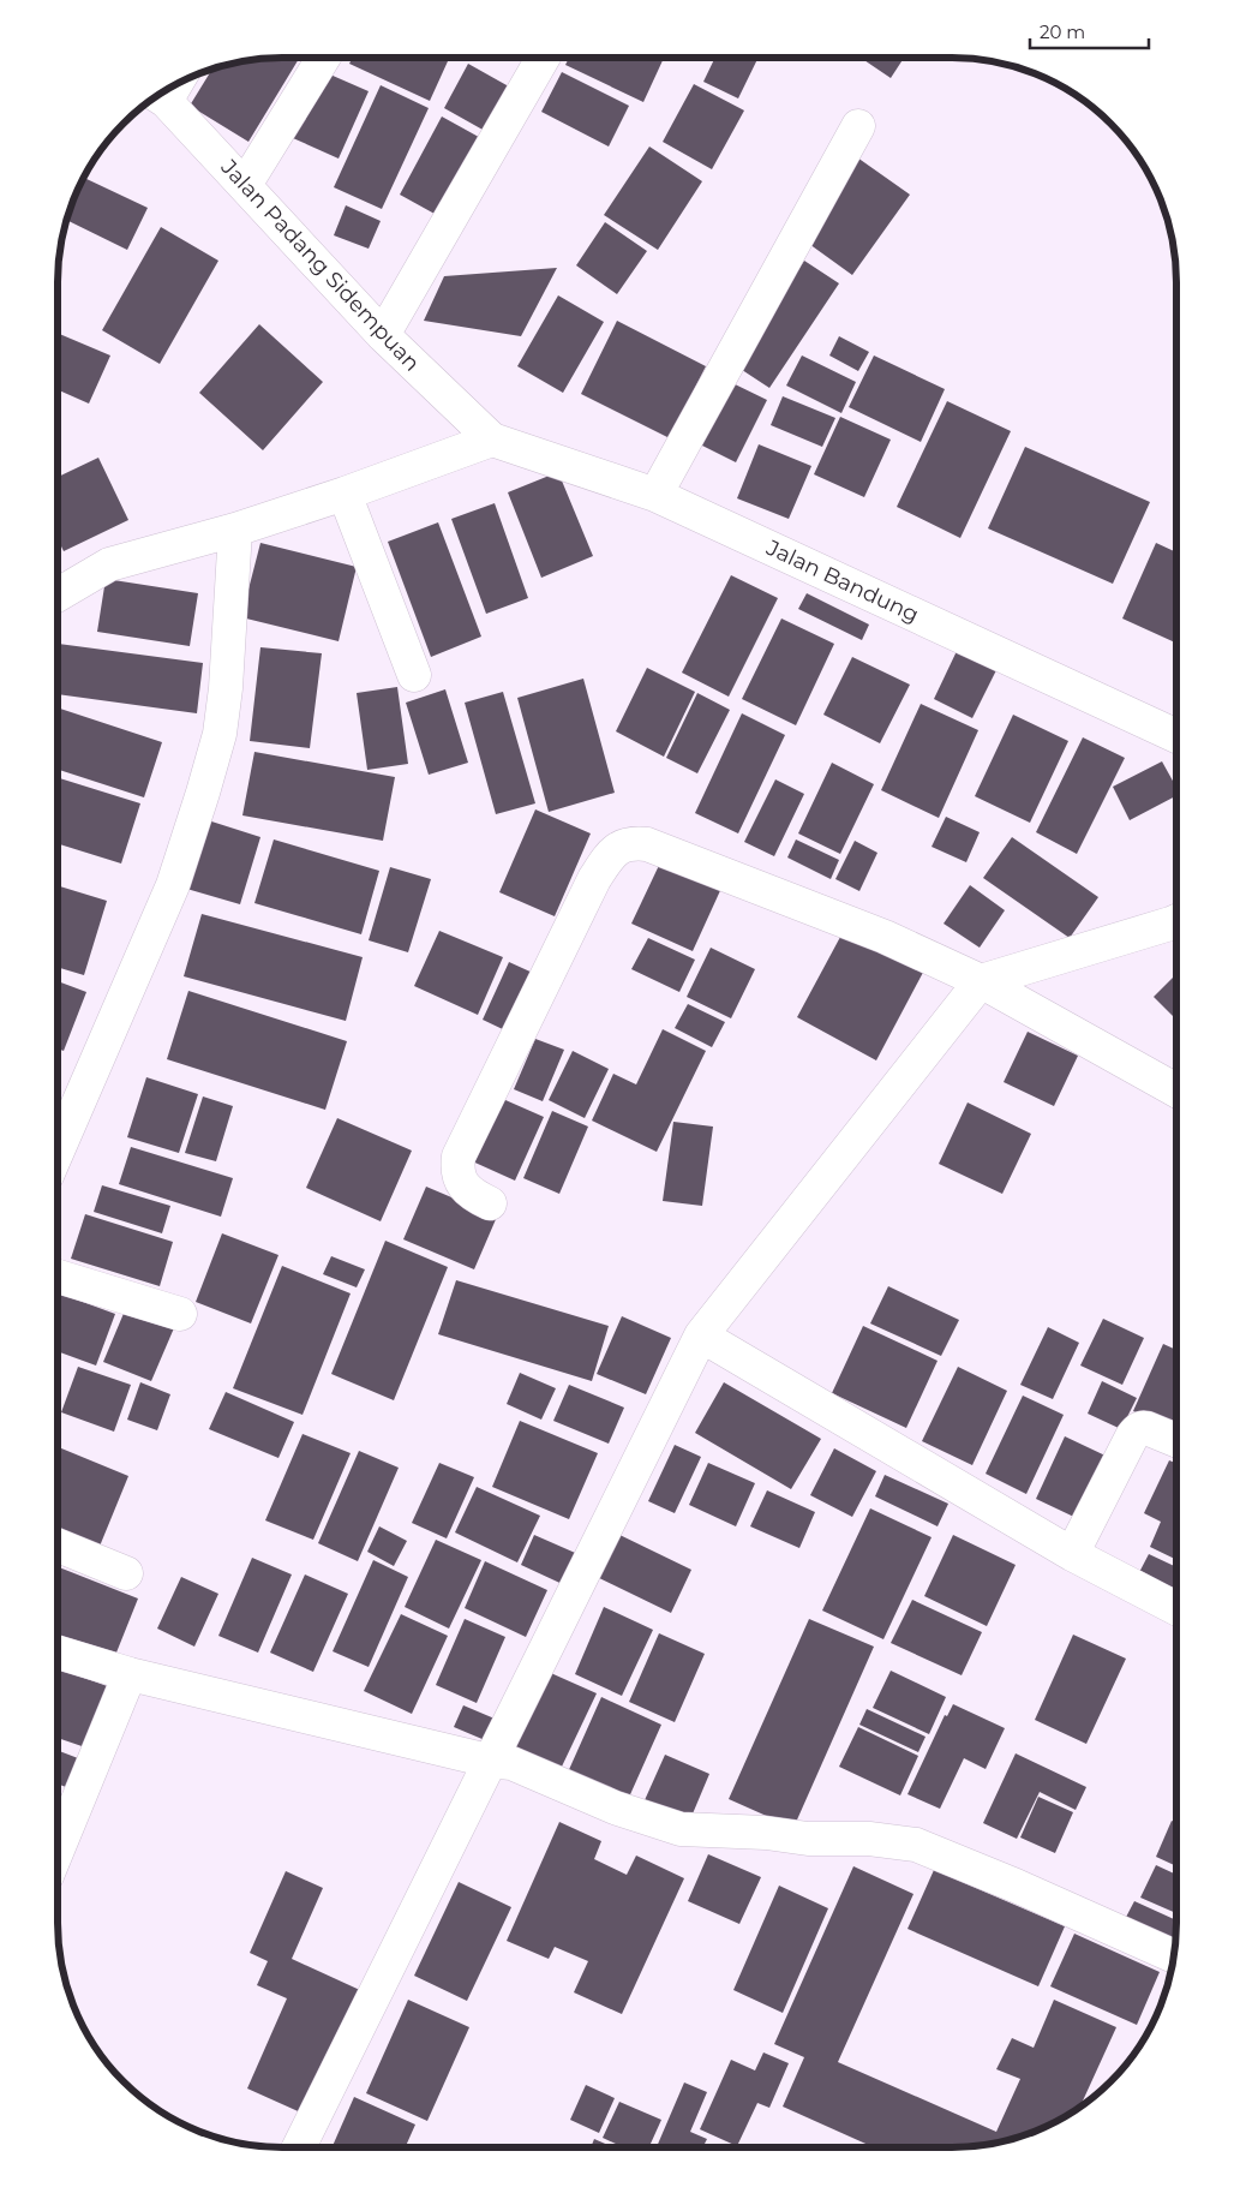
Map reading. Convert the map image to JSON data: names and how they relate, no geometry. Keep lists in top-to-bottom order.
{
  "streets": {
    "street": ["Jalan Padang Sidempuan", "Jalan Bandung"]
  },
  "crossings": [
    ["Jalan Padang Sidempuan", "Jalan Bandung"]
  ],
  "scale_bar": "20 m"
}
